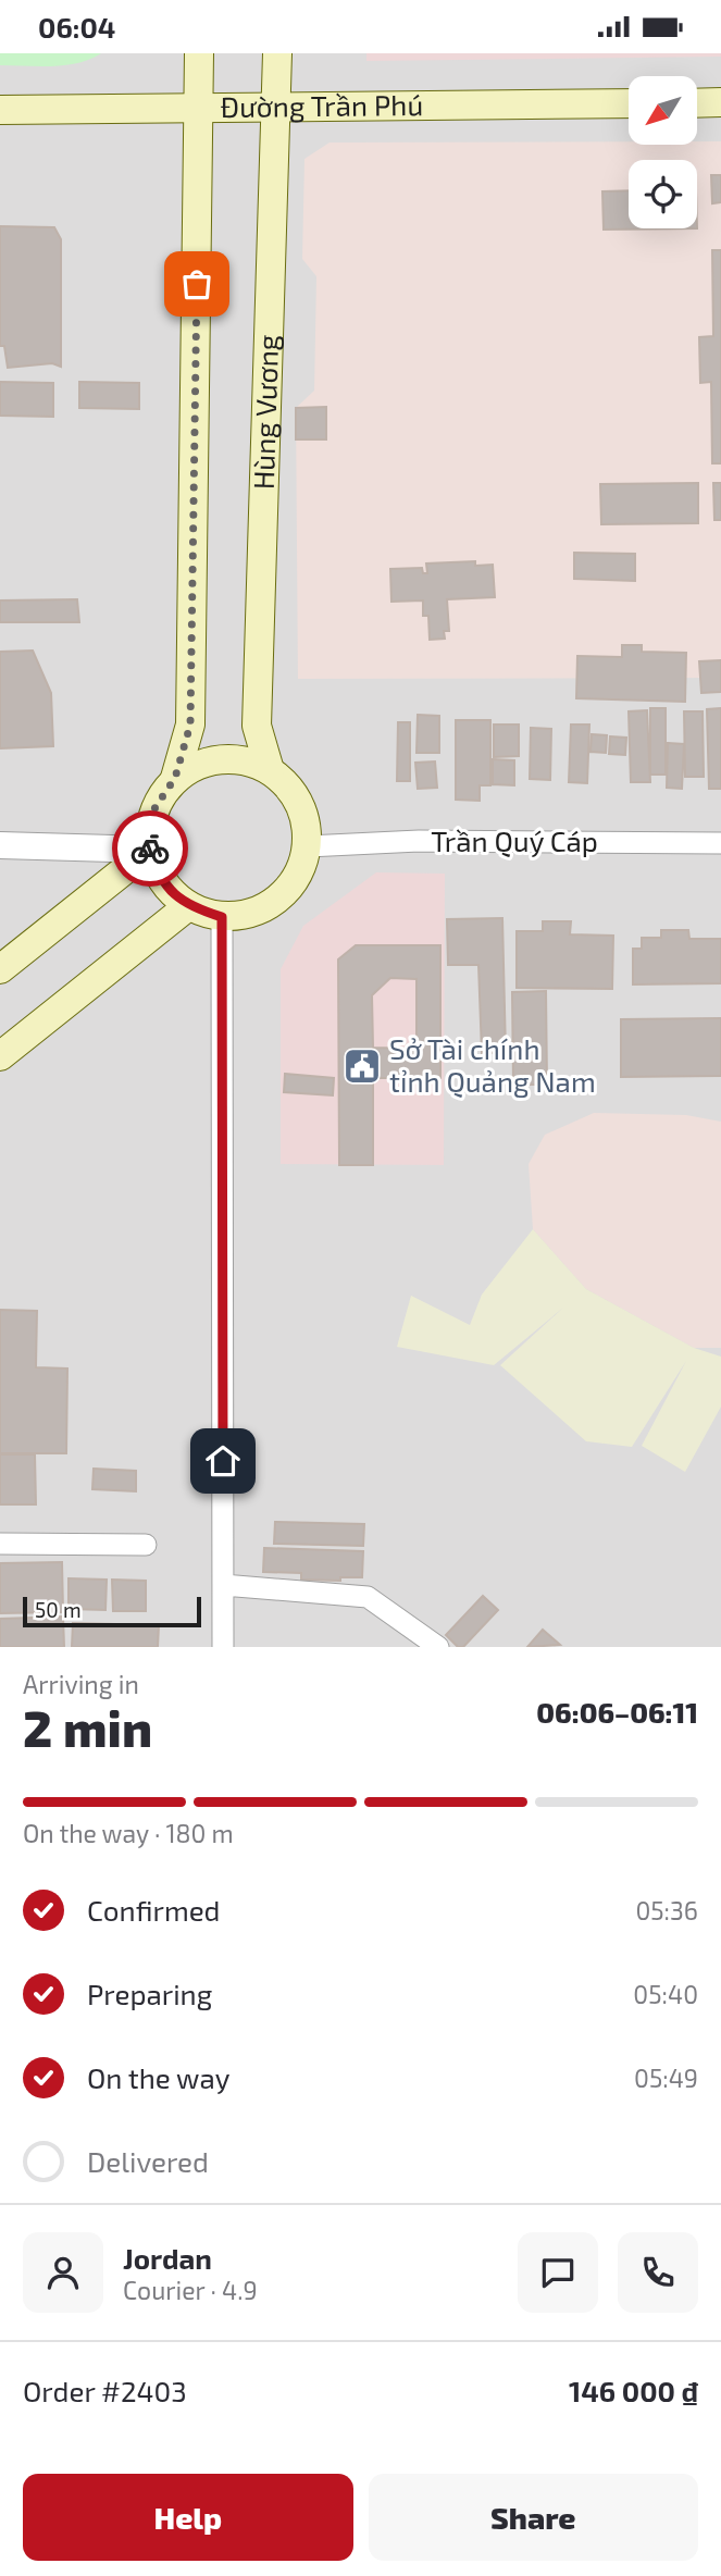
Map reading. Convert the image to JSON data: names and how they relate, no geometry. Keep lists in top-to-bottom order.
{
  "streets": {
    "main road": ["Đường Trần Phú", "Hùng Vương"],
    "street": ["Trần Quý Cáp"]
  },
  "crossings": [
    ["Đường Trần Phú", "Hùng Vương"],
    ["Hùng Vương", "Trần Quý Cáp"]
  ],
  "places": {
    "public building": ["Sở Tài chính tỉnh Quảng Nam"]
  },
  "scale_bar": "50 m",
  "north": "bottom left",
  "page": {
    "status": "06:04",
    "scale": "50 m",
    "heading": ["2 min", "Arriving in", "06:06–06:11"],
    "panel": [
      "Jordan",
      "Courier · 4.9",
      "Order #2403",
      "146 000 ₫"
    ],
    "bar": "On the way · 180 m",
    "list": [
      ["Confirmed", "05:36"],
      ["Preparing", "05:40"],
      ["On the way", "05:49"],
      "Delivered"
    ],
    "buttons": ["Help", "Share"]
  }
}
